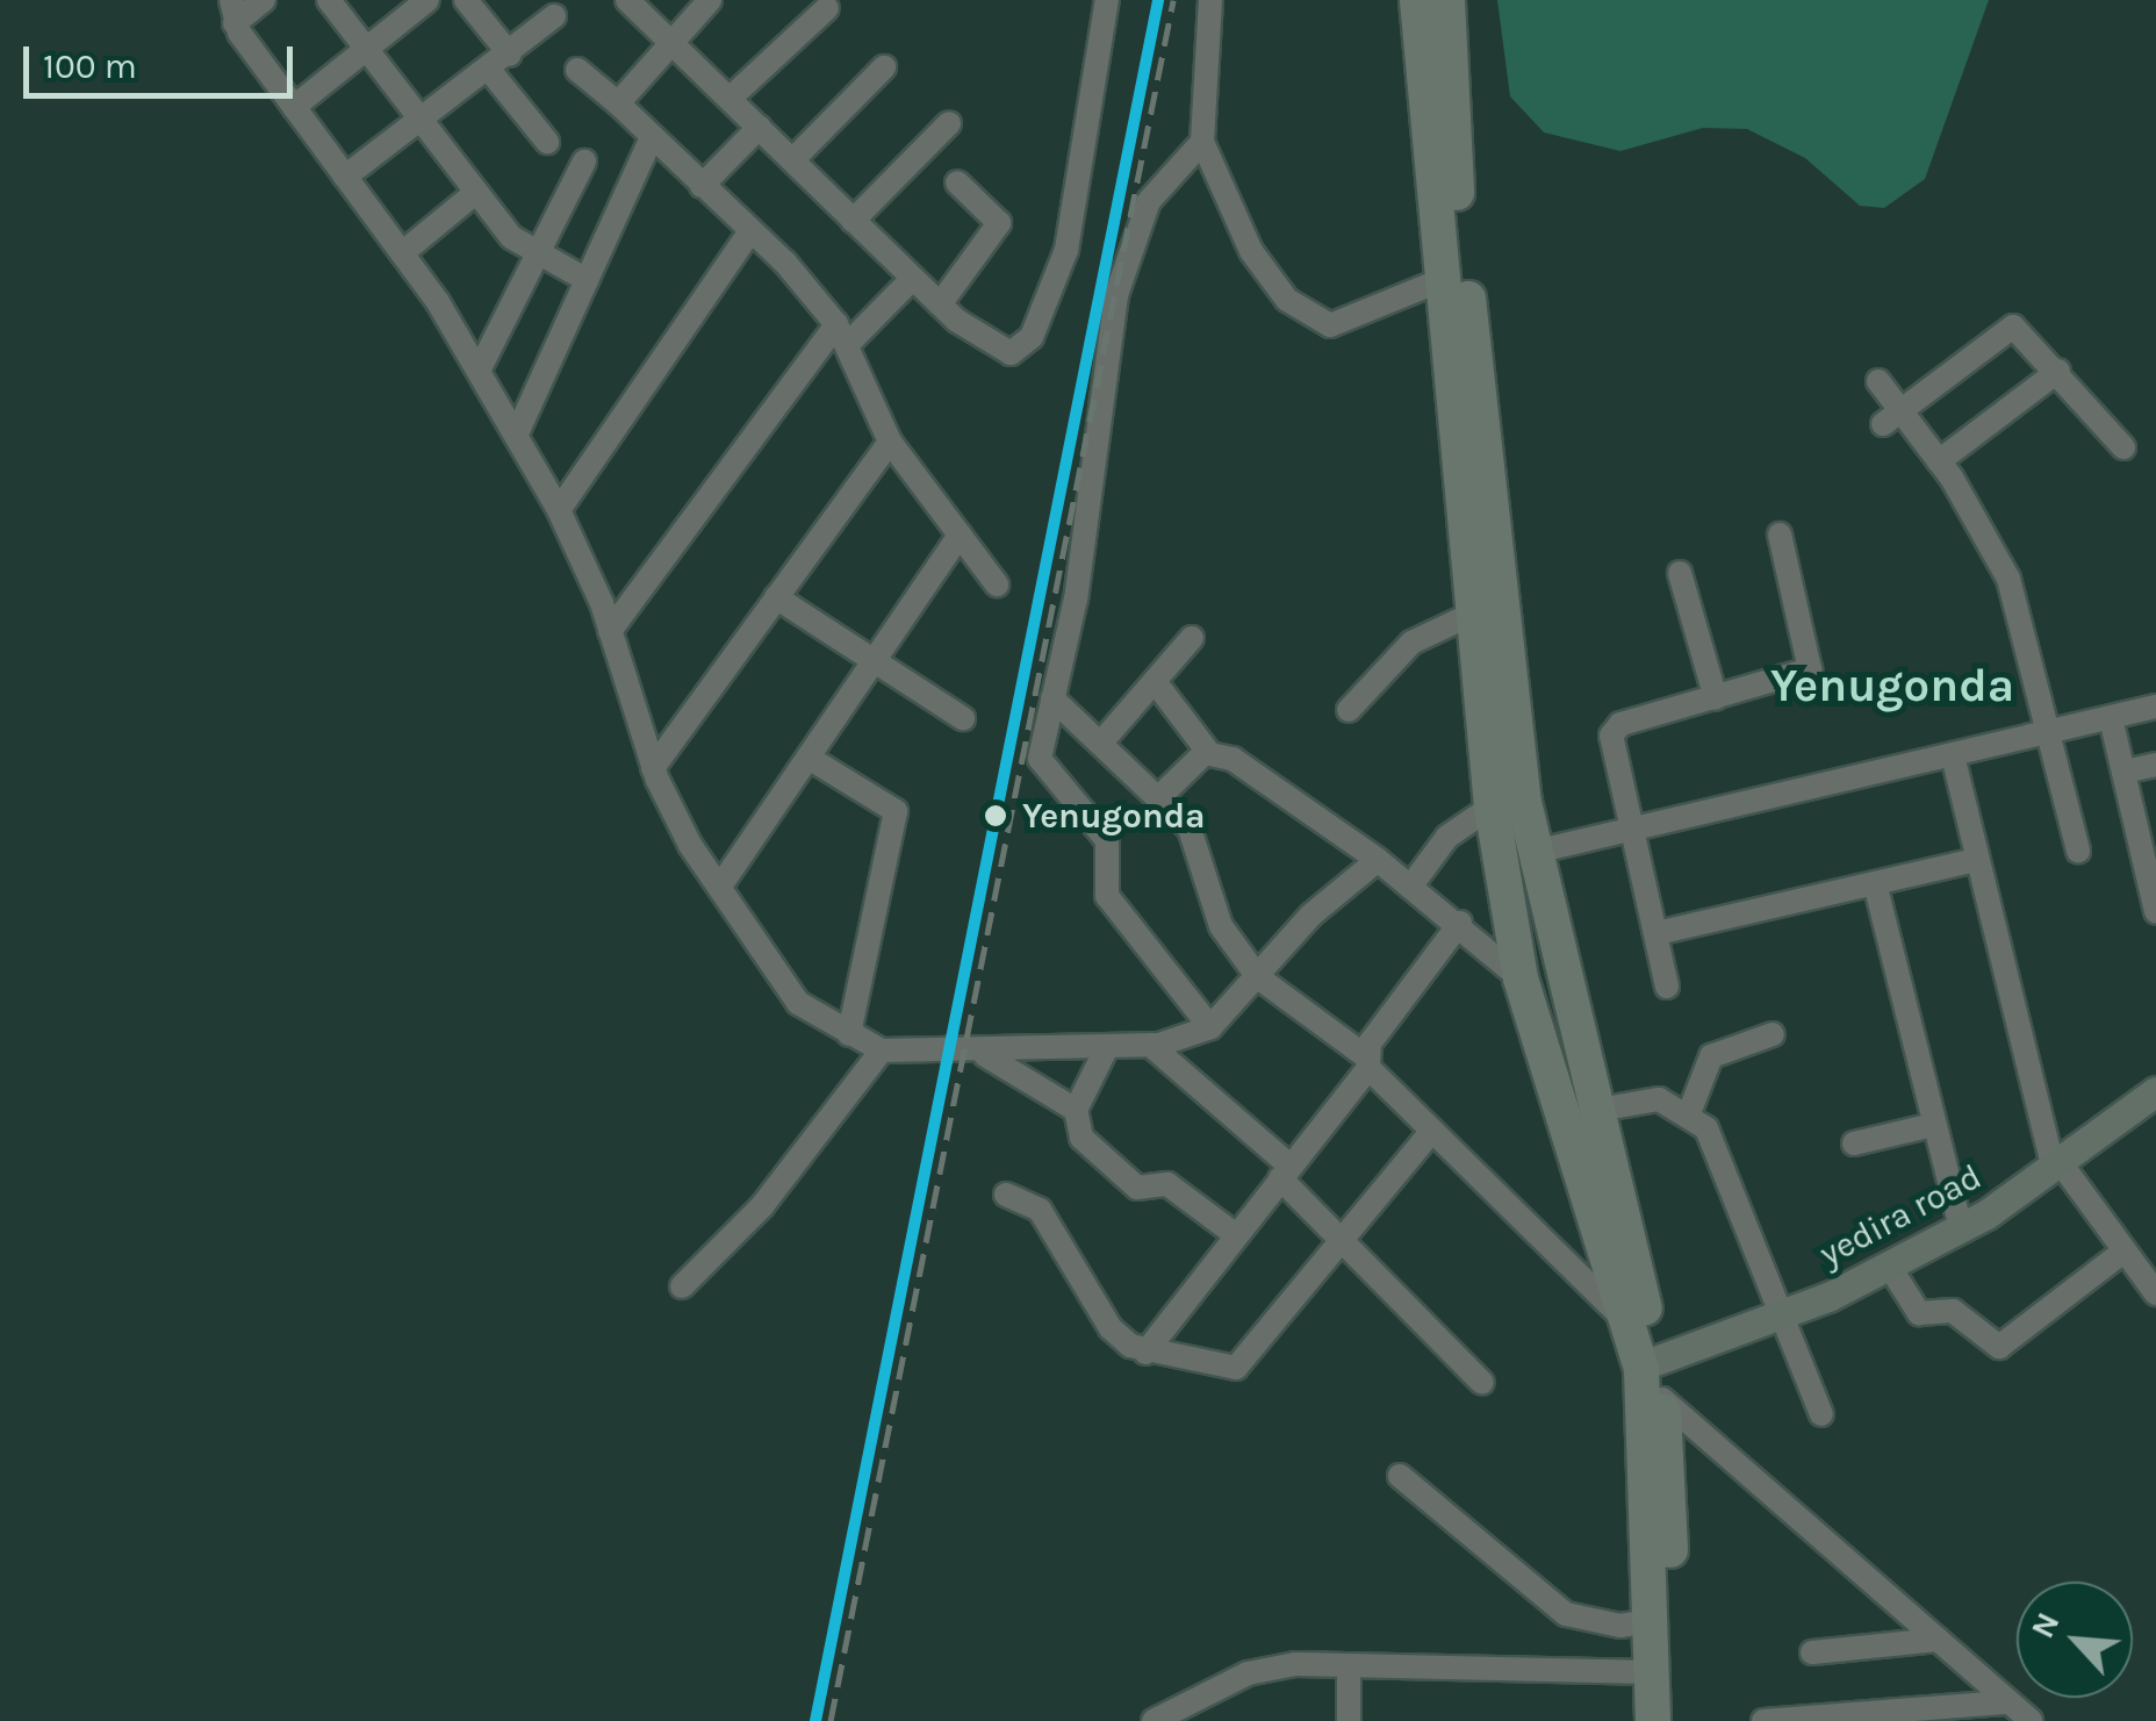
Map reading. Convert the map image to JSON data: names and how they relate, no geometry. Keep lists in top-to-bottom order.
{
  "streets": {
    "main road": ["yedira road"]
  },
  "districts": ["Yenugonda"],
  "places": ["Yenugonda"],
  "scale_bar": "100 m",
  "north": "top left"
}
